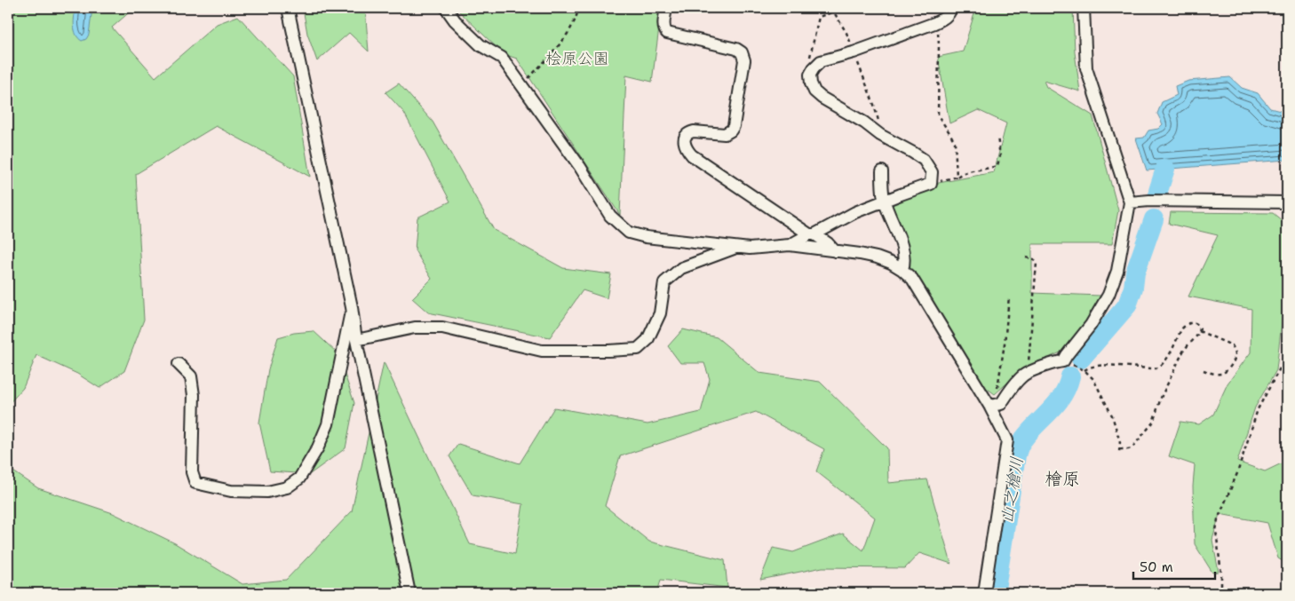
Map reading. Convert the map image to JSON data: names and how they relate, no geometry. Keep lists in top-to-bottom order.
{
  "districts": ["檜原"],
  "water": ["山之槍川"],
  "parks": ["桧原公園"],
  "scale_bar": "50 m"
}
